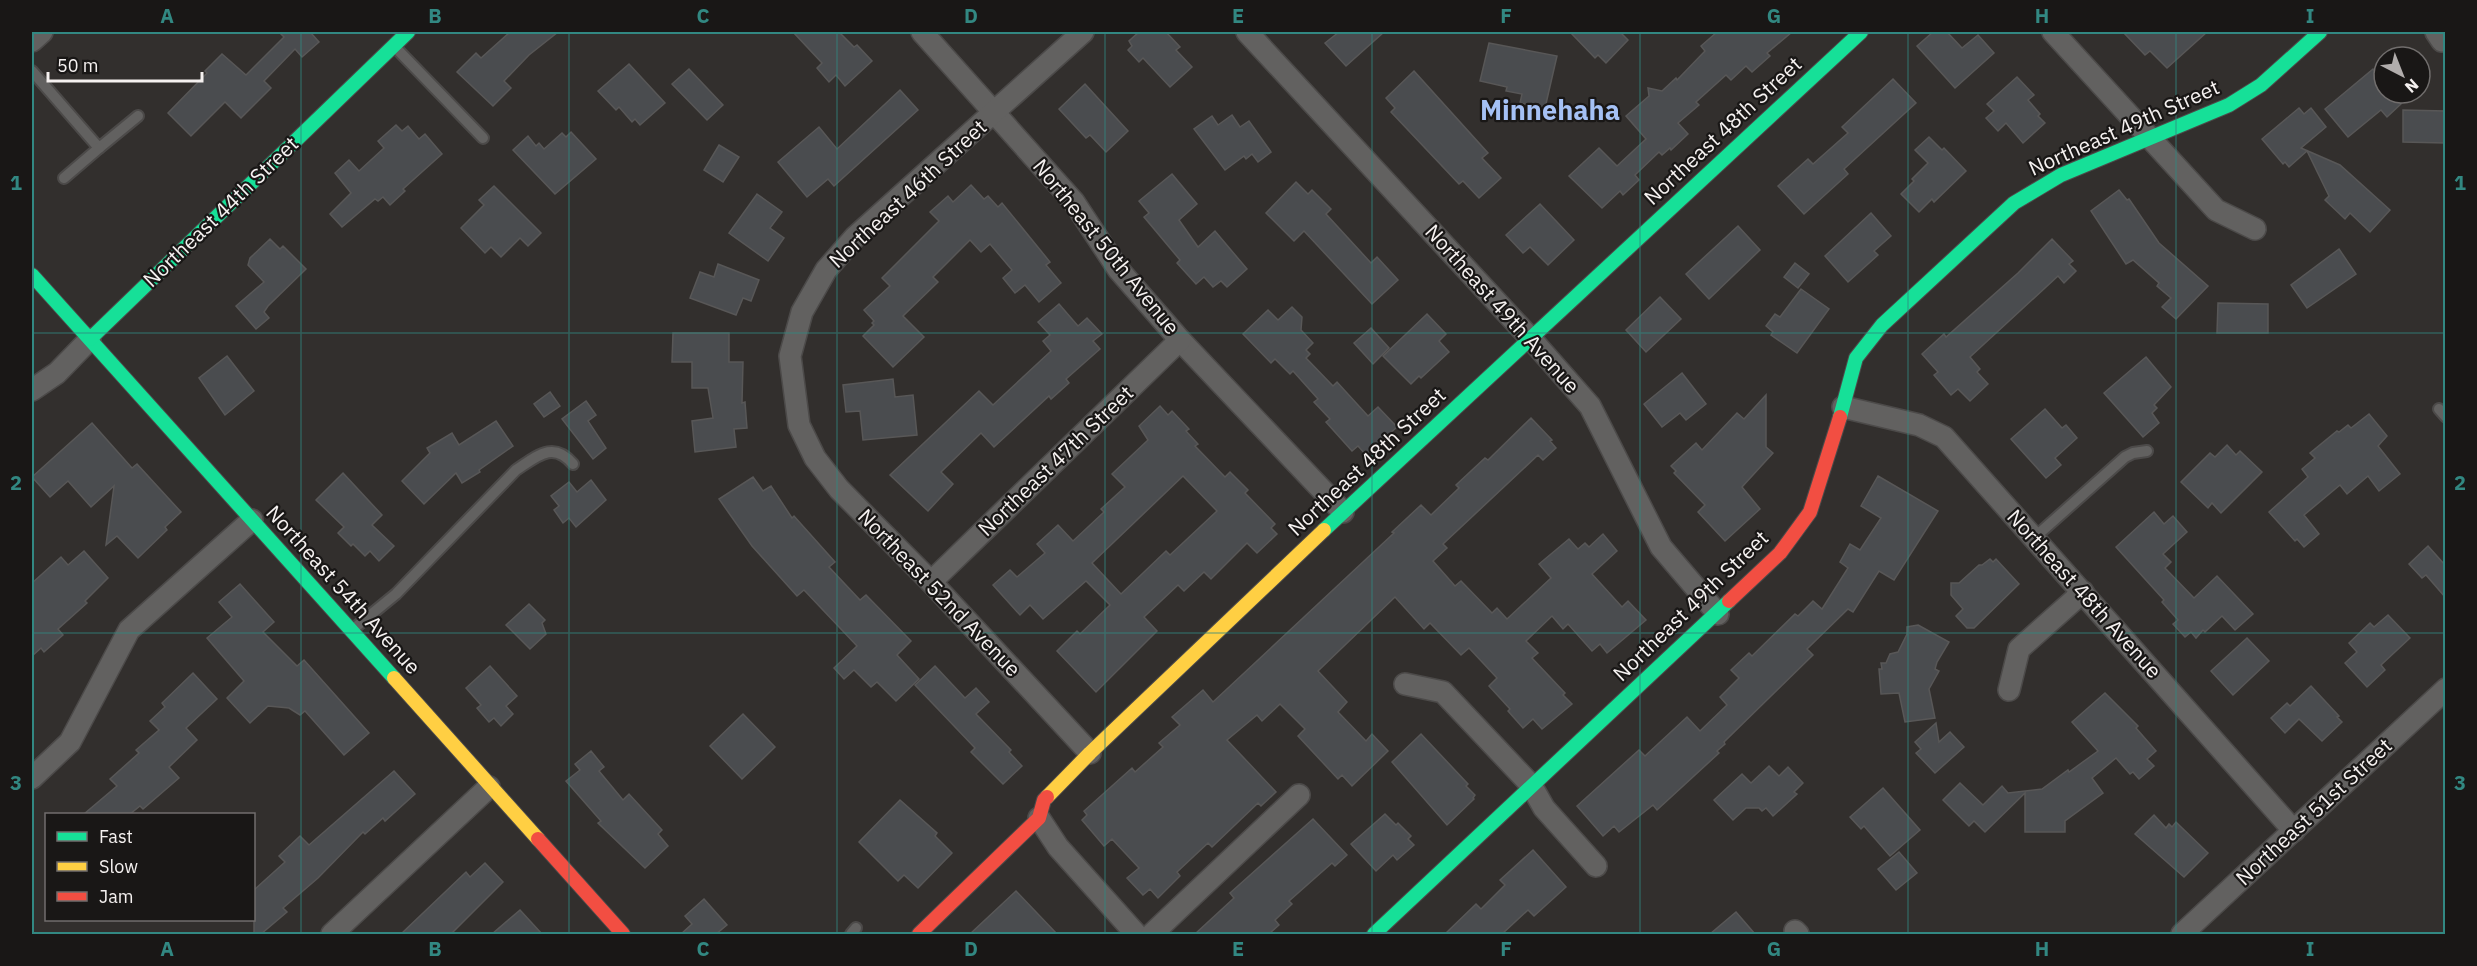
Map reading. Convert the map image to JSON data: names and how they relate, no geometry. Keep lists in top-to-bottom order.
{
  "streets": {
    "street": [
      "Northeast 49th Street",
      "Northeast 48th Street",
      "Northeast 46th Street",
      "Northeast 44th Street",
      "Northeast 50th Avenue",
      "Northeast 49th Avenue",
      "Northeast 47th Street",
      "Northeast 54th Avenue",
      "Northeast 52nd Avenue",
      "Northeast 48th Avenue",
      "Northeast 51st Street"
    ]
  },
  "crossings": [
    ["Northeast 49th Street", "Northeast 49th Avenue"],
    ["Northeast 49th Street", "Northeast 48th Avenue"],
    ["Northeast 48th Street", "Northeast 50th Avenue"],
    ["Northeast 48th Street", "Northeast 49th Avenue"],
    ["Northeast 48th Street", "Northeast 52nd Avenue"],
    ["Northeast 46th Street", "Northeast 50th Avenue"],
    ["Northeast 46th Street", "Northeast 52nd Avenue"],
    ["Northeast 44th Street", "Northeast 54th Avenue"],
    ["Northeast 50th Avenue", "Northeast 47th Street"],
    ["Northeast 47th Street", "Northeast 52nd Avenue"],
    ["Northeast 48th Avenue", "Northeast 51st Street"]
  ],
  "districts": ["Minnehaha"],
  "legend": ["Fast", "Slow", "Jam"],
  "scale_bar": "50 m",
  "north": "bottom right",
  "grid": {
    "columns": [
      "A",
      "B",
      "C",
      "D",
      "E",
      "F",
      "G",
      "H",
      "I"
    ],
    "rows": ["1", "2", "3"]
  }
}
